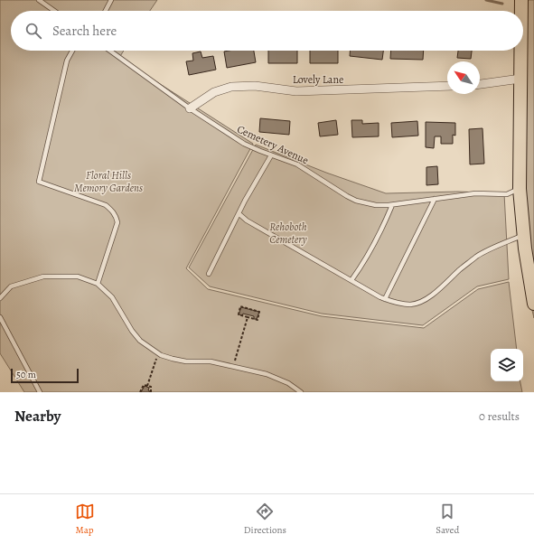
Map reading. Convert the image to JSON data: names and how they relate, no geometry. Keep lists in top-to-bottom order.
{
  "streets": {
    "street": ["Lovely Lane"],
    "lane": ["Cemetery Avenue"]
  },
  "crossings": [
    ["Lovely Lane", "Cemetery Avenue"]
  ],
  "parks": ["Floral Hills Memory Gardens", "Rehoboth Cemetery"],
  "scale_bar": "50 m",
  "north": "top left",
  "page": {
    "search": "Search here",
    "scale": "50 m",
    "heading": ["Nearby", "0 results"],
    "nav": ["Map", "Directions", "Saved"]
  }
}
